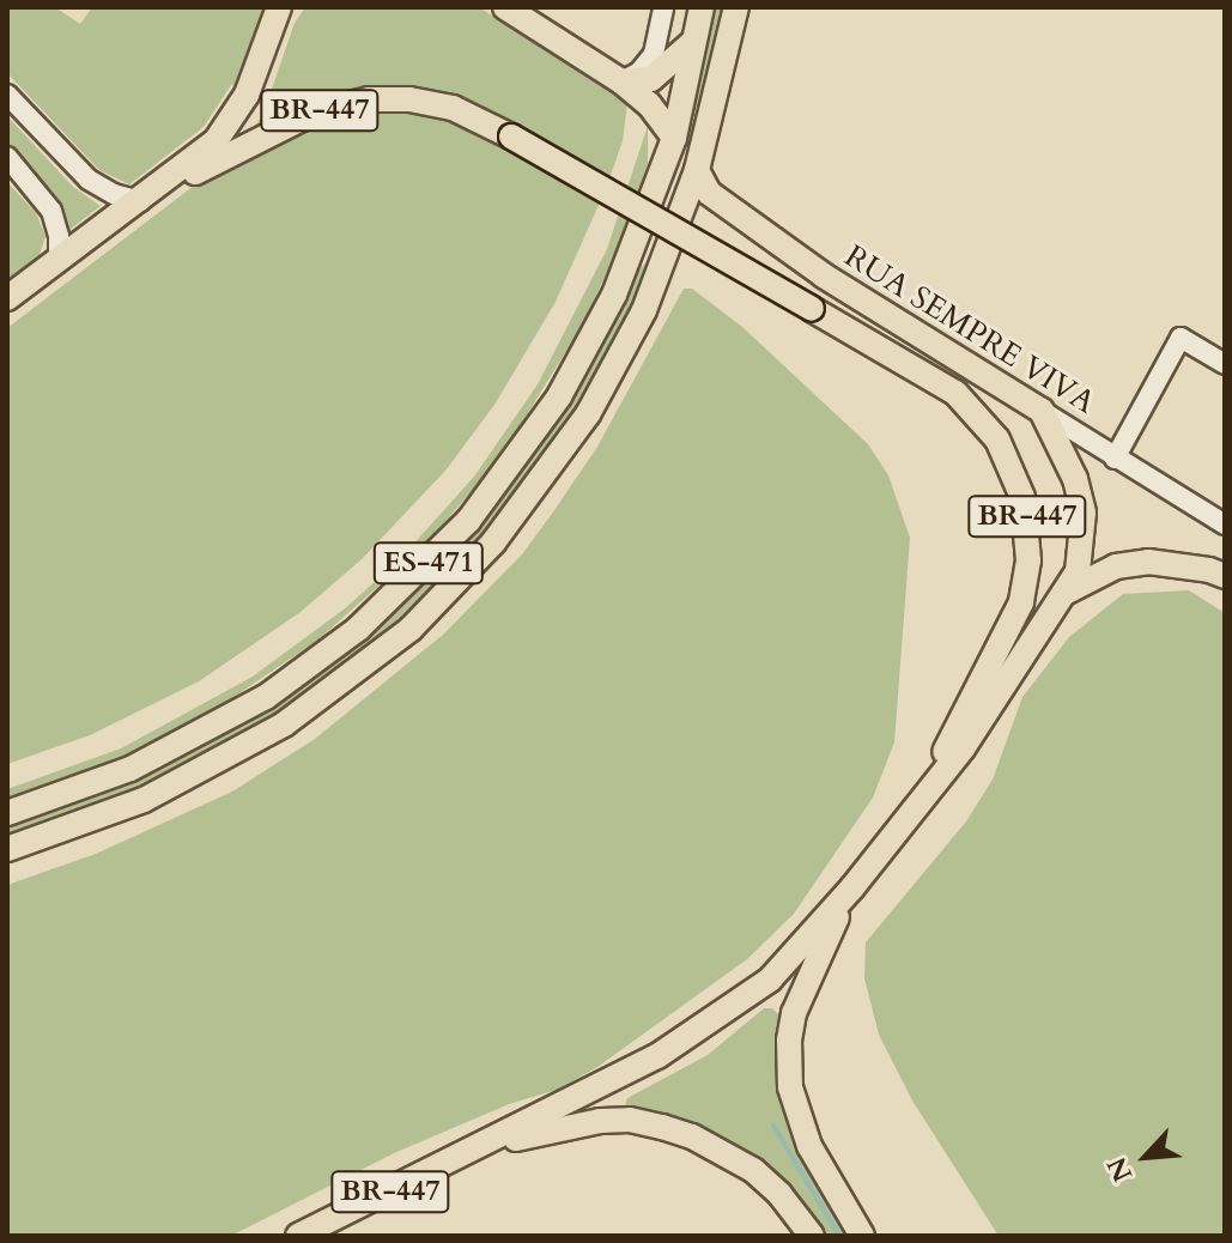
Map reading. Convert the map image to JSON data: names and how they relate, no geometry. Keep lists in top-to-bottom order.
{
  "streets": {
    "main road": ["BR-447", "RUA SEMPRE VIVA", "ES-471"]
  },
  "crossings": [
    ["BR-447", "RUA SEMPRE VIVA"],
    ["RUA SEMPRE VIVA", "ES-471"]
  ],
  "north": "bottom left"
}
